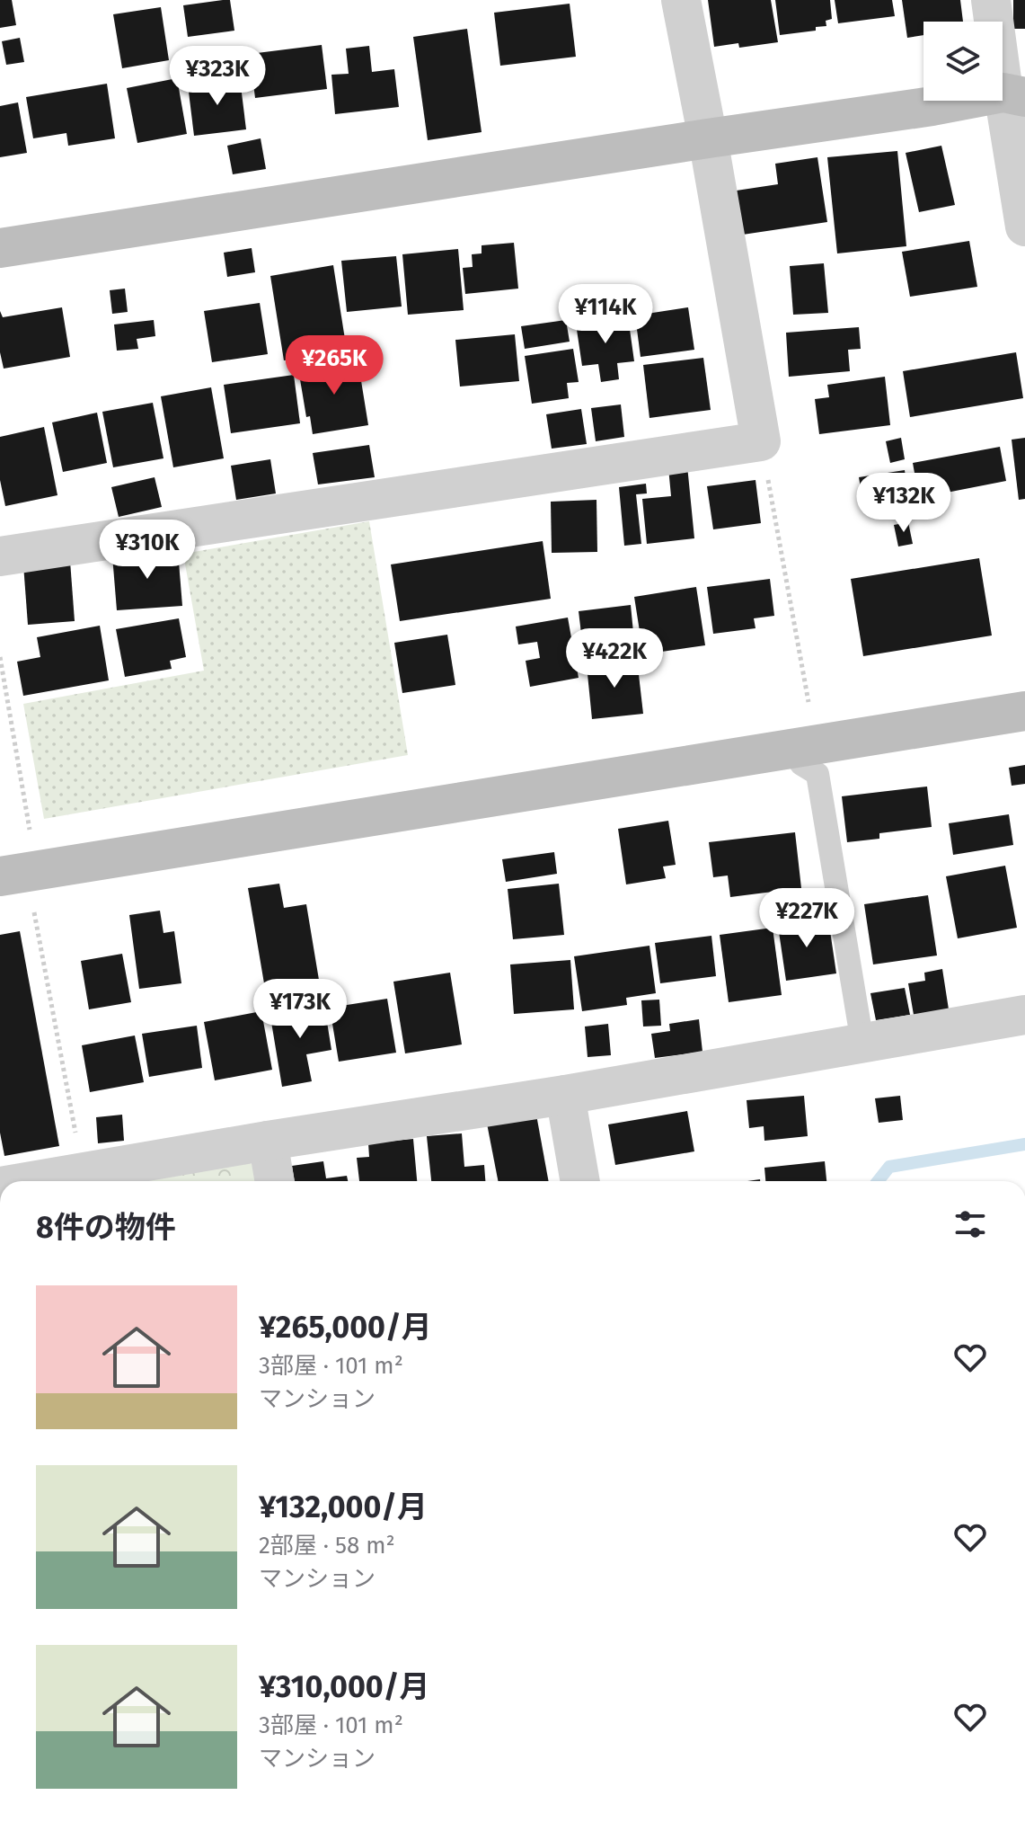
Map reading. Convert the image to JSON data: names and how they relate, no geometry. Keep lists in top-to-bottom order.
{
  "page": {
    "price": [
      "¥323K",
      "¥114K",
      "¥265K",
      "¥132K",
      "¥310K",
      "¥422K",
      "¥227K",
      "¥173K"
    ],
    "heading": "8件の物件",
    "list": [
      {
        "name": "¥265,000/月",
        "note": "3部屋 · 101 m² · マンション"
      },
      {
        "name": "¥132,000/月",
        "note": "2部屋 · 58 m² · マンション"
      },
      {
        "name": "¥310,000/月",
        "note": "3部屋 · 101 m² · マンション"
      }
    ]
  }
}
